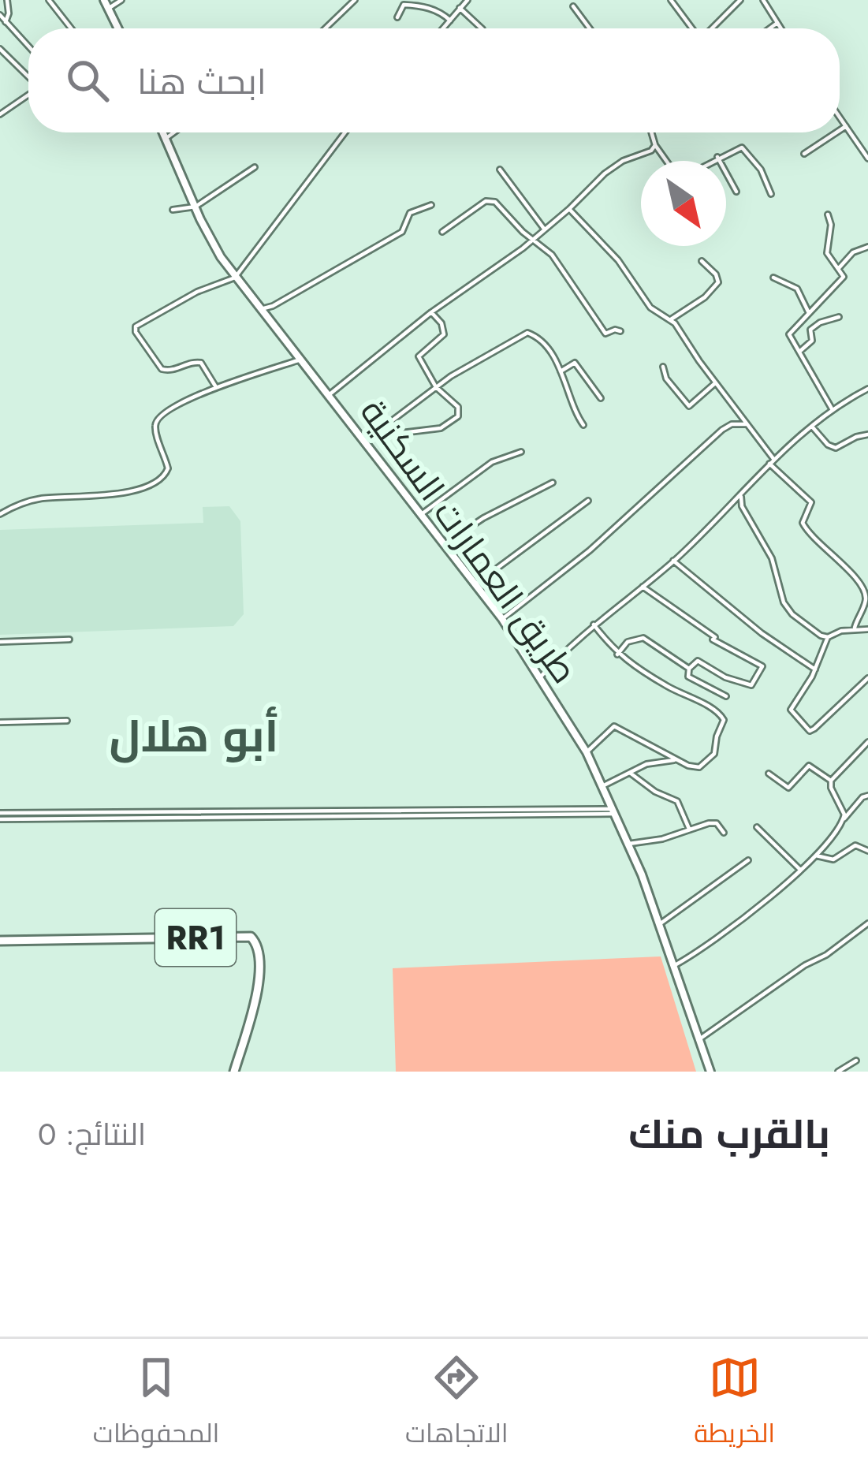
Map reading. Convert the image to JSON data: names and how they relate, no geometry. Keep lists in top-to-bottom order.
{
  "streets": {
    "main road": ["طريق العمارات السكنية", "RR1"]
  },
  "districts": ["أبو هلال"],
  "north": "bottom right",
  "page": {
    "search": "ابحث هنا",
    "heading": ["بالقرب منك", "النتائج: 0"],
    "nav": ["الخريطة", "الاتجاهات", "المحفوظات"]
  }
}
